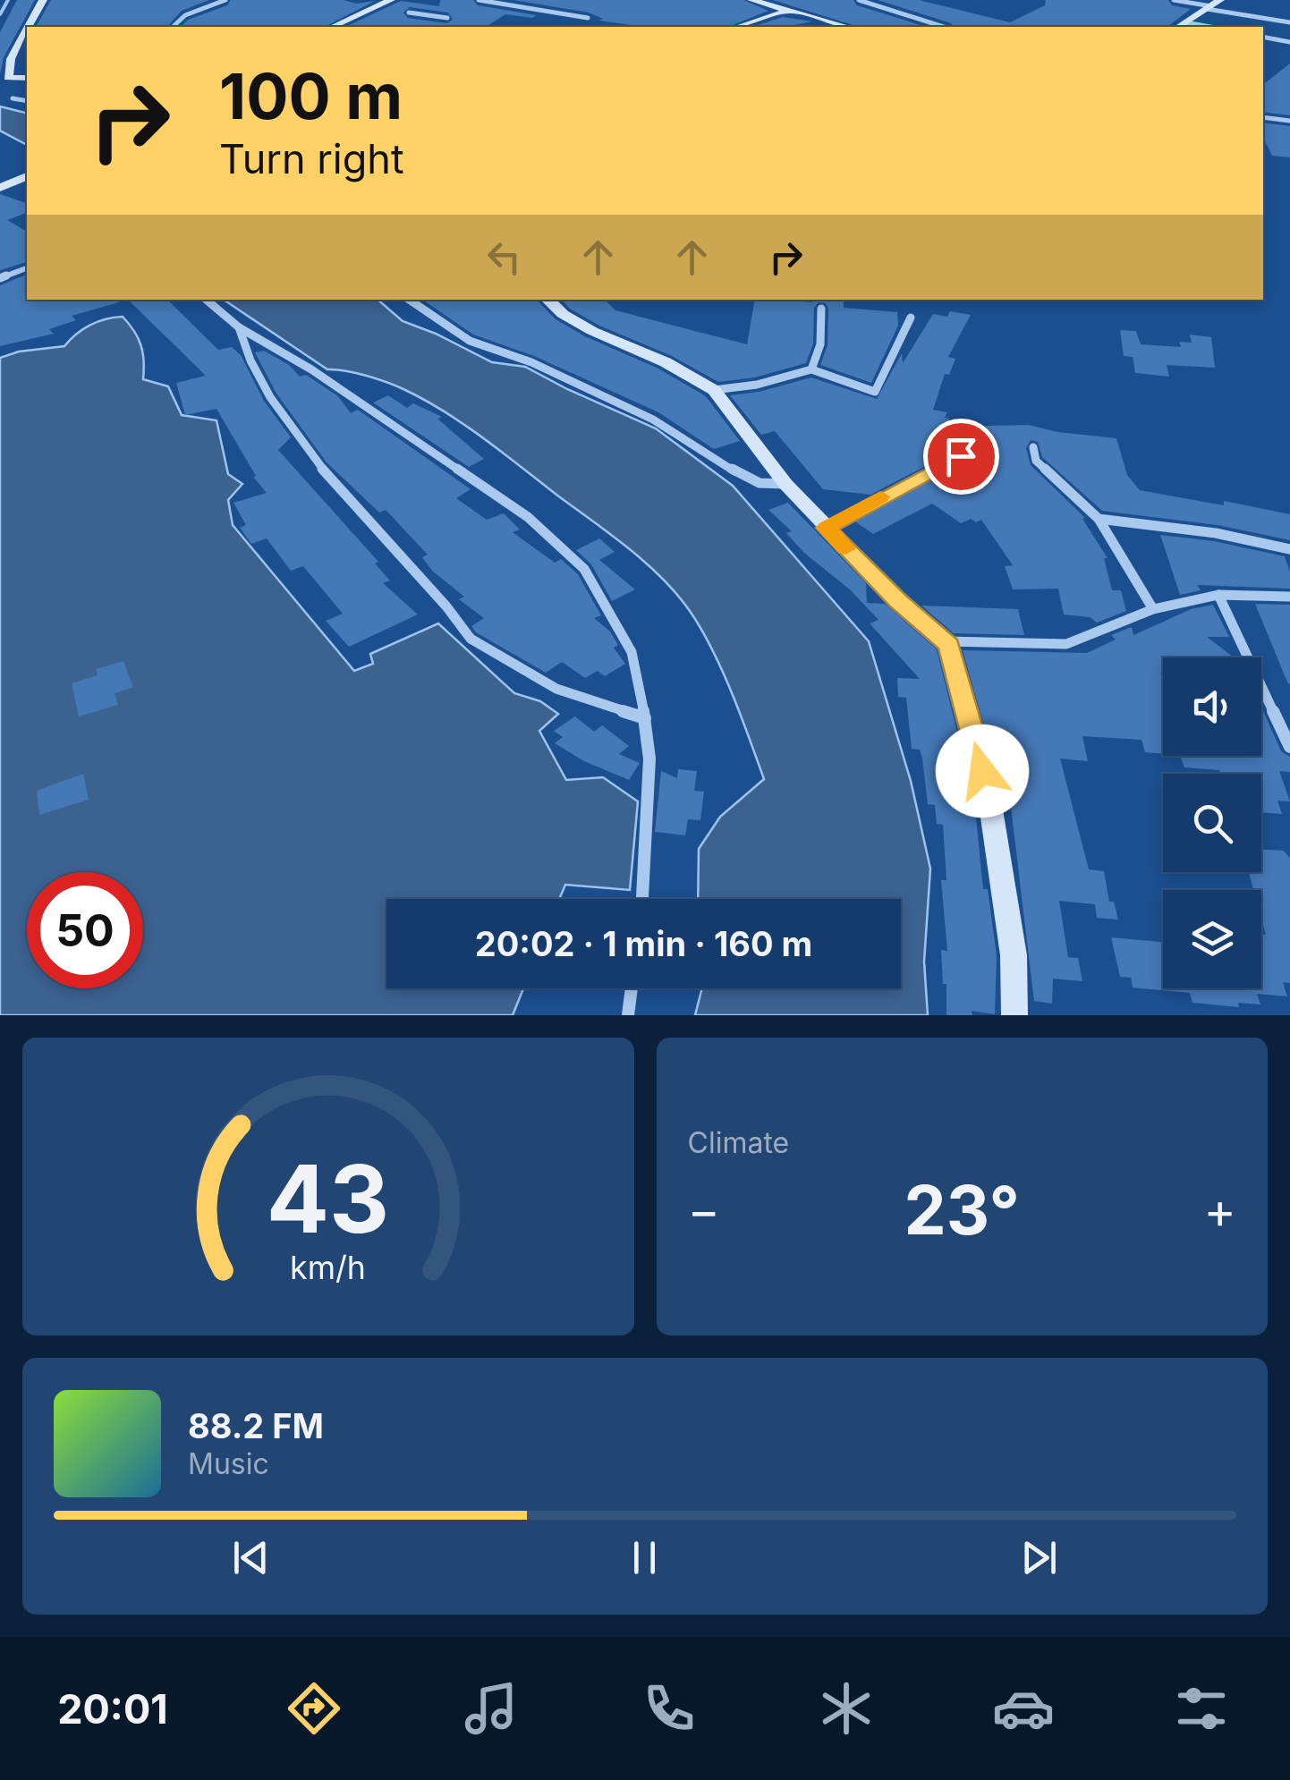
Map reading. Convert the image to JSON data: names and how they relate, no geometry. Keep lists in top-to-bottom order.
{
  "page": {
    "turn": ["100 m", "Turn right"],
    "limit": "50",
    "trip": "20:02 · 1 min · 160 m",
    "tile": "Climate",
    "heat": ["−", "23°", "+"],
    "song": ["88.2 FM", "Music"],
    "tabs": "20:01",
    "gauge": ["43", "km/h"]
  }
}
